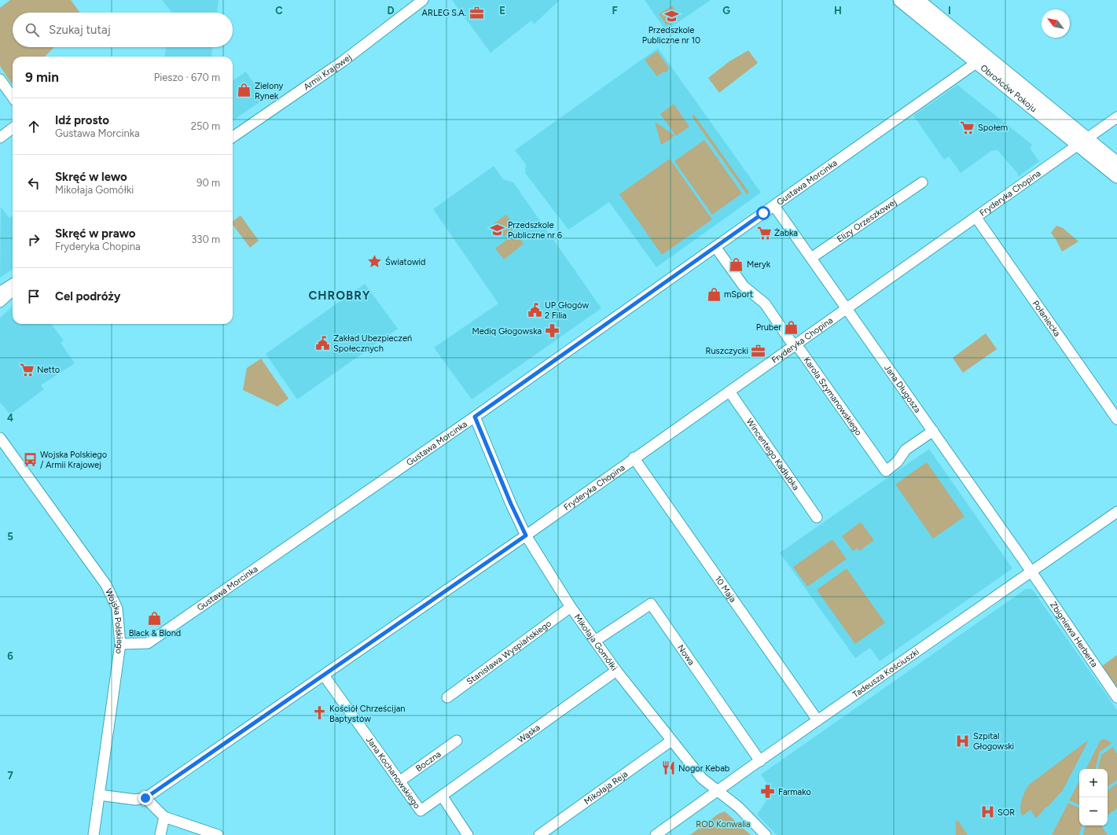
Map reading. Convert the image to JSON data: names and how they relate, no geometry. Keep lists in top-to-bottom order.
{
  "streets": {
    "main road": ["Obrońców Pokoju"],
    "street": [
      "Armii Krajowej",
      "Gustawa Morcinka",
      "Fryderyka Chopina",
      "Elizy Orzeszkowej",
      "Połaniecka",
      "Jana Długosza",
      "Karola Szymanowskiego",
      "Wincentego Kadłubka",
      "10 Maja",
      "Wojska Polskiego",
      "Zbigniewa Herberta",
      "Mikołaja Gomółki",
      "Stanisława Wyspiańskiego",
      "Nowa",
      "Tadeusza Kościuszki",
      "Wąska",
      "Boczna",
      "Jana Kochanowskiego",
      "Mikołaja Reja"
    ]
  },
  "crossings": [
    ["Obrońców Pokoju", "Gustawa Morcinka"],
    ["Obrońców Pokoju", "Fryderyka Chopina"],
    ["Gustawa Morcinka", "Jana Długosza"],
    ["Gustawa Morcinka", "Karola Szymanowskiego"],
    ["Gustawa Morcinka", "Wojska Polskiego"],
    ["Gustawa Morcinka", "Mikołaja Gomółki"],
    ["Fryderyka Chopina", "Połaniecka"],
    ["Fryderyka Chopina", "Jana Długosza"],
    ["Fryderyka Chopina", "Karola Szymanowskiego"],
    ["Fryderyka Chopina", "Wincentego Kadłubka"],
    ["Fryderyka Chopina", "10 Maja"],
    ["Fryderyka Chopina", "Mikołaja Gomółki"],
    ["Fryderyka Chopina", "Jana Kochanowskiego"],
    ["Elizy Orzeszkowej", "Jana Długosza"],
    ["Jana Długosza", "Karola Szymanowskiego"],
    ["Jana Długosza", "Zbigniewa Herberta"],
    ["Jana Długosza", "Tadeusza Kościuszki"],
    ["10 Maja", "Tadeusza Kościuszki"],
    ["Zbigniewa Herberta", "Tadeusza Kościuszki"],
    ["Mikołaja Gomółki", "Stanisława Wyspiańskiego"],
    ["Mikołaja Gomółki", "Nowa"],
    ["Mikołaja Gomółki", "Tadeusza Kościuszki"],
    ["Mikołaja Gomółki", "Wąska"],
    ["Mikołaja Gomółki", "Mikołaja Reja"],
    ["Nowa", "Tadeusza Kościuszki"],
    ["Wąska", "Jana Kochanowskiego"],
    ["Boczna", "Jana Kochanowskiego"]
  ],
  "districts": ["CHROBRY"],
  "parks": ["ROD Konwalia"],
  "places": {
    "office": ["ARLEG S.A.", "Ruszczycki"],
    "school or university": ["Przedszkole Publiczne nr 10", "Przedszkole Publiczne nr 6"],
    "shop": [
      "Zielony Rynek",
      "Meryk",
      "mSport",
      "Pruber",
      "Black & Blond"
    ],
    "supermarket": ["Społem", "Żabka", "Netto"],
    "place": ["Światowid"],
    "public building": ["UP Głogów 2 Filia", "Zakład Ubezpieczeń Społecznych"],
    "pharmacy": ["Mediq Głogowska", "Farmako"],
    "bus stop": ["Wojska Polskiego / Armii Krajowej"],
    "church": ["Kościół Chrześcijan Baptystów"],
    "hospital": ["Szpital Głogowski", "SOR"],
    "restaurant": ["Nogor Kebab"]
  },
  "north": "top left",
  "page": {
    "search": "Szukaj tutaj",
    "heading": ["9 min", "Pieszo · 670 m"],
    "list": [
      ["Idź prosto", "Gustawa Morcinka", "250 m"],
      ["Skręć w lewo", "Mikołaja Gomółki", "90 m"],
      ["Skręć w prawo", "Fryderyka Chopina", "330 m"],
      "Cel podróży"
    ],
    "map_buttons": ["+", "−"]
  },
  "grid": {
    "columns": [
      "C",
      "D",
      "E",
      "F",
      "G",
      "H",
      "I"
    ],
    "rows": [
      "4",
      "5",
      "6",
      "7"
    ]
  }
}
